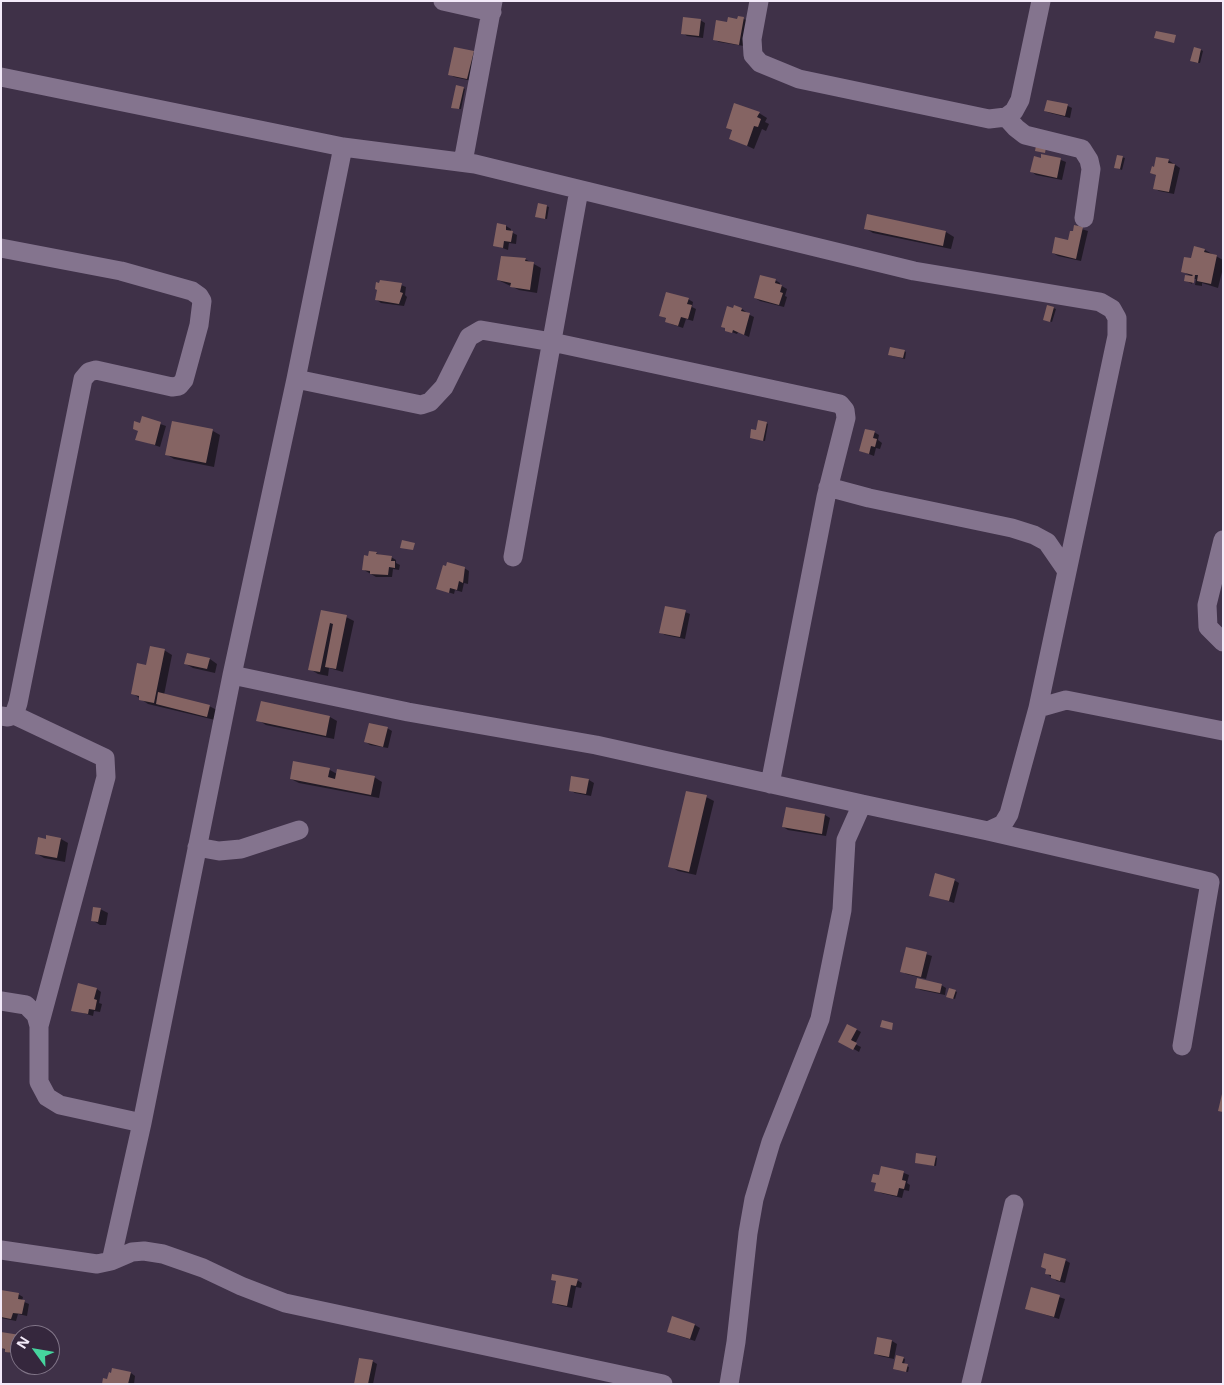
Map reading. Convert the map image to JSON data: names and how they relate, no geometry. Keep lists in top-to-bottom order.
{
  "north": "top left"
}
